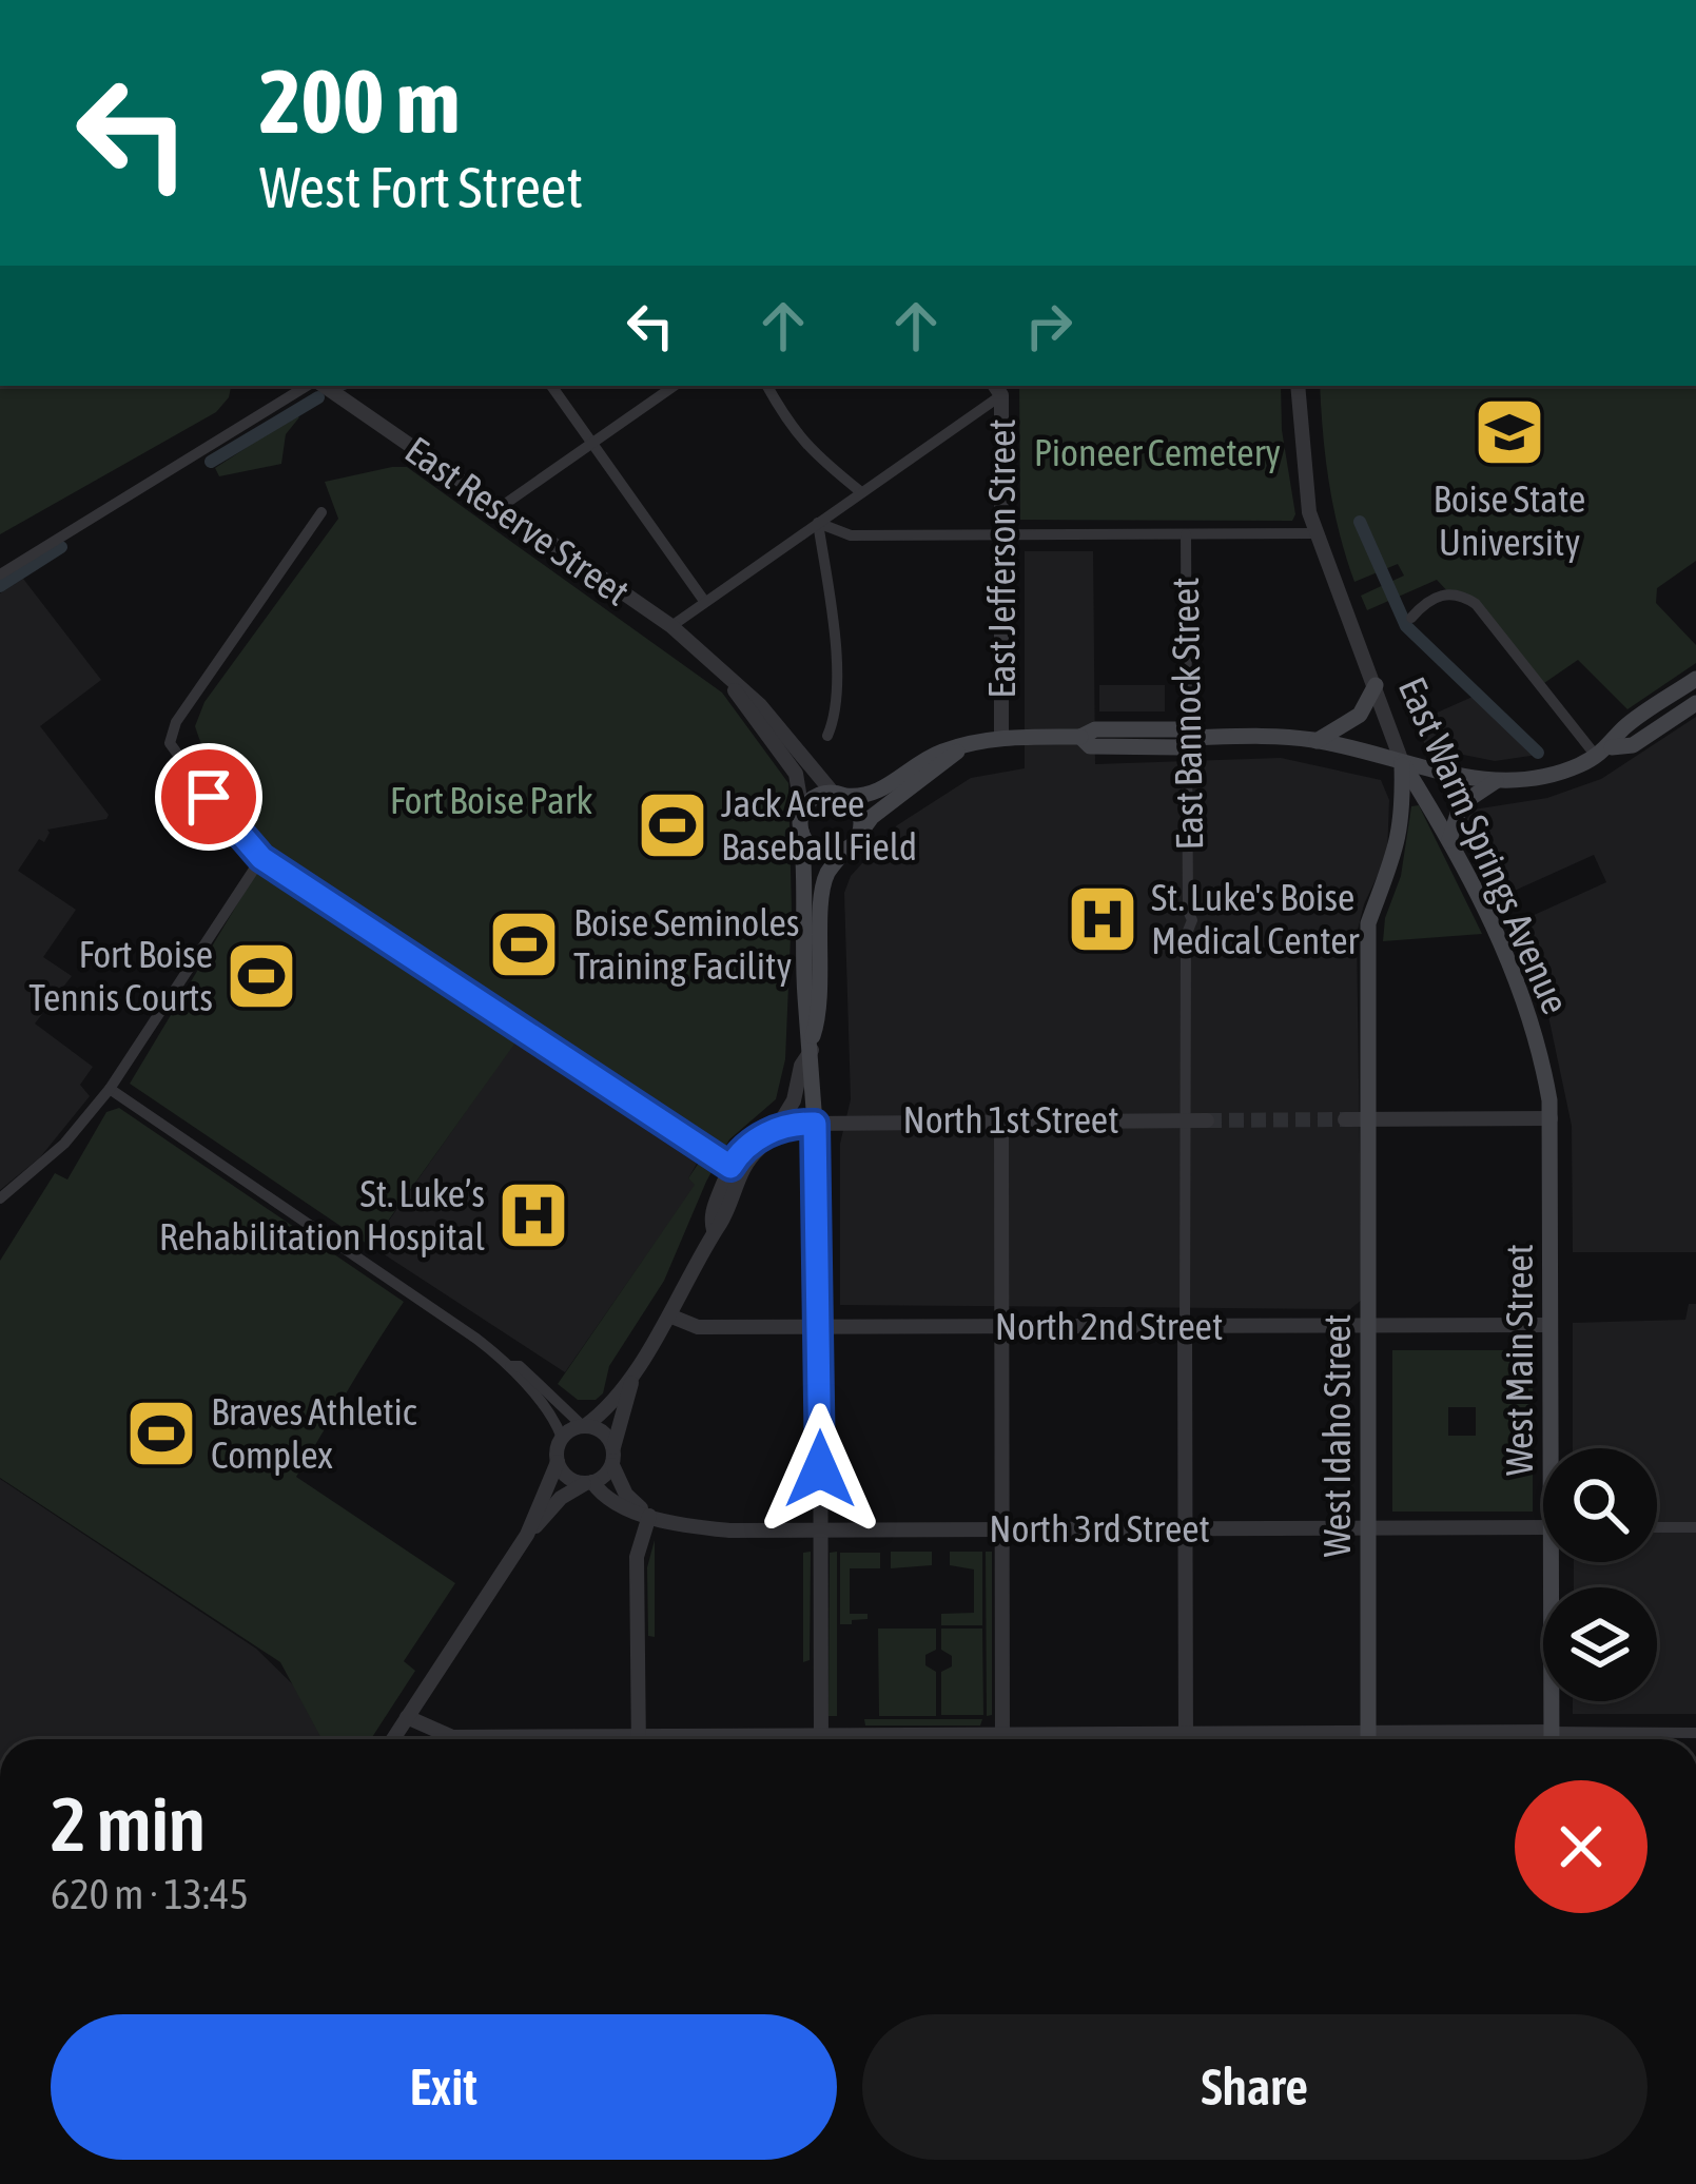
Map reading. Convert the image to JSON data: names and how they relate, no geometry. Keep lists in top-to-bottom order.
{
  "streets": {
    "main road": ["East Warm Springs Avenue", "West Main Street", "West Idaho Street"],
    "street": [
      "East Reserve Street",
      "East Jefferson Street",
      "East Bannock Street",
      "North 1st Street",
      "North 2nd Street",
      "North 3rd Street"
    ]
  },
  "crossings": [
    ["East Bannock Street", "North 1st Street"],
    ["East Bannock Street", "North 2nd Street"],
    ["East Warm Springs Avenue", "West Main Street"],
    ["East Warm Springs Avenue", "West Idaho Street"],
    ["North 2nd Street", "West Main Street"],
    ["North 2nd Street", "West Idaho Street"],
    ["West Idaho Street", "North 3rd Street"]
  ],
  "parks": ["Pioneer Cemetery", "Fort Boise Park"],
  "places": {
    "school or university": ["Boise State University"],
    "sports": [
      "Jack Acree Baseball Field",
      "Boise Seminoles Training Facility",
      "Fort Boise Tennis Courts",
      "Braves Athletic Complex"
    ],
    "hospital": ["St. Luke's Boise Medical Center", "St. Luke’s Rehabilitation Hospital"]
  },
  "page": {
    "turn": ["200 m", "West Fort Street"],
    "heading": ["2 min", "620 m · 13:45"],
    "buttons": ["Exit", "Share"]
  }
}
